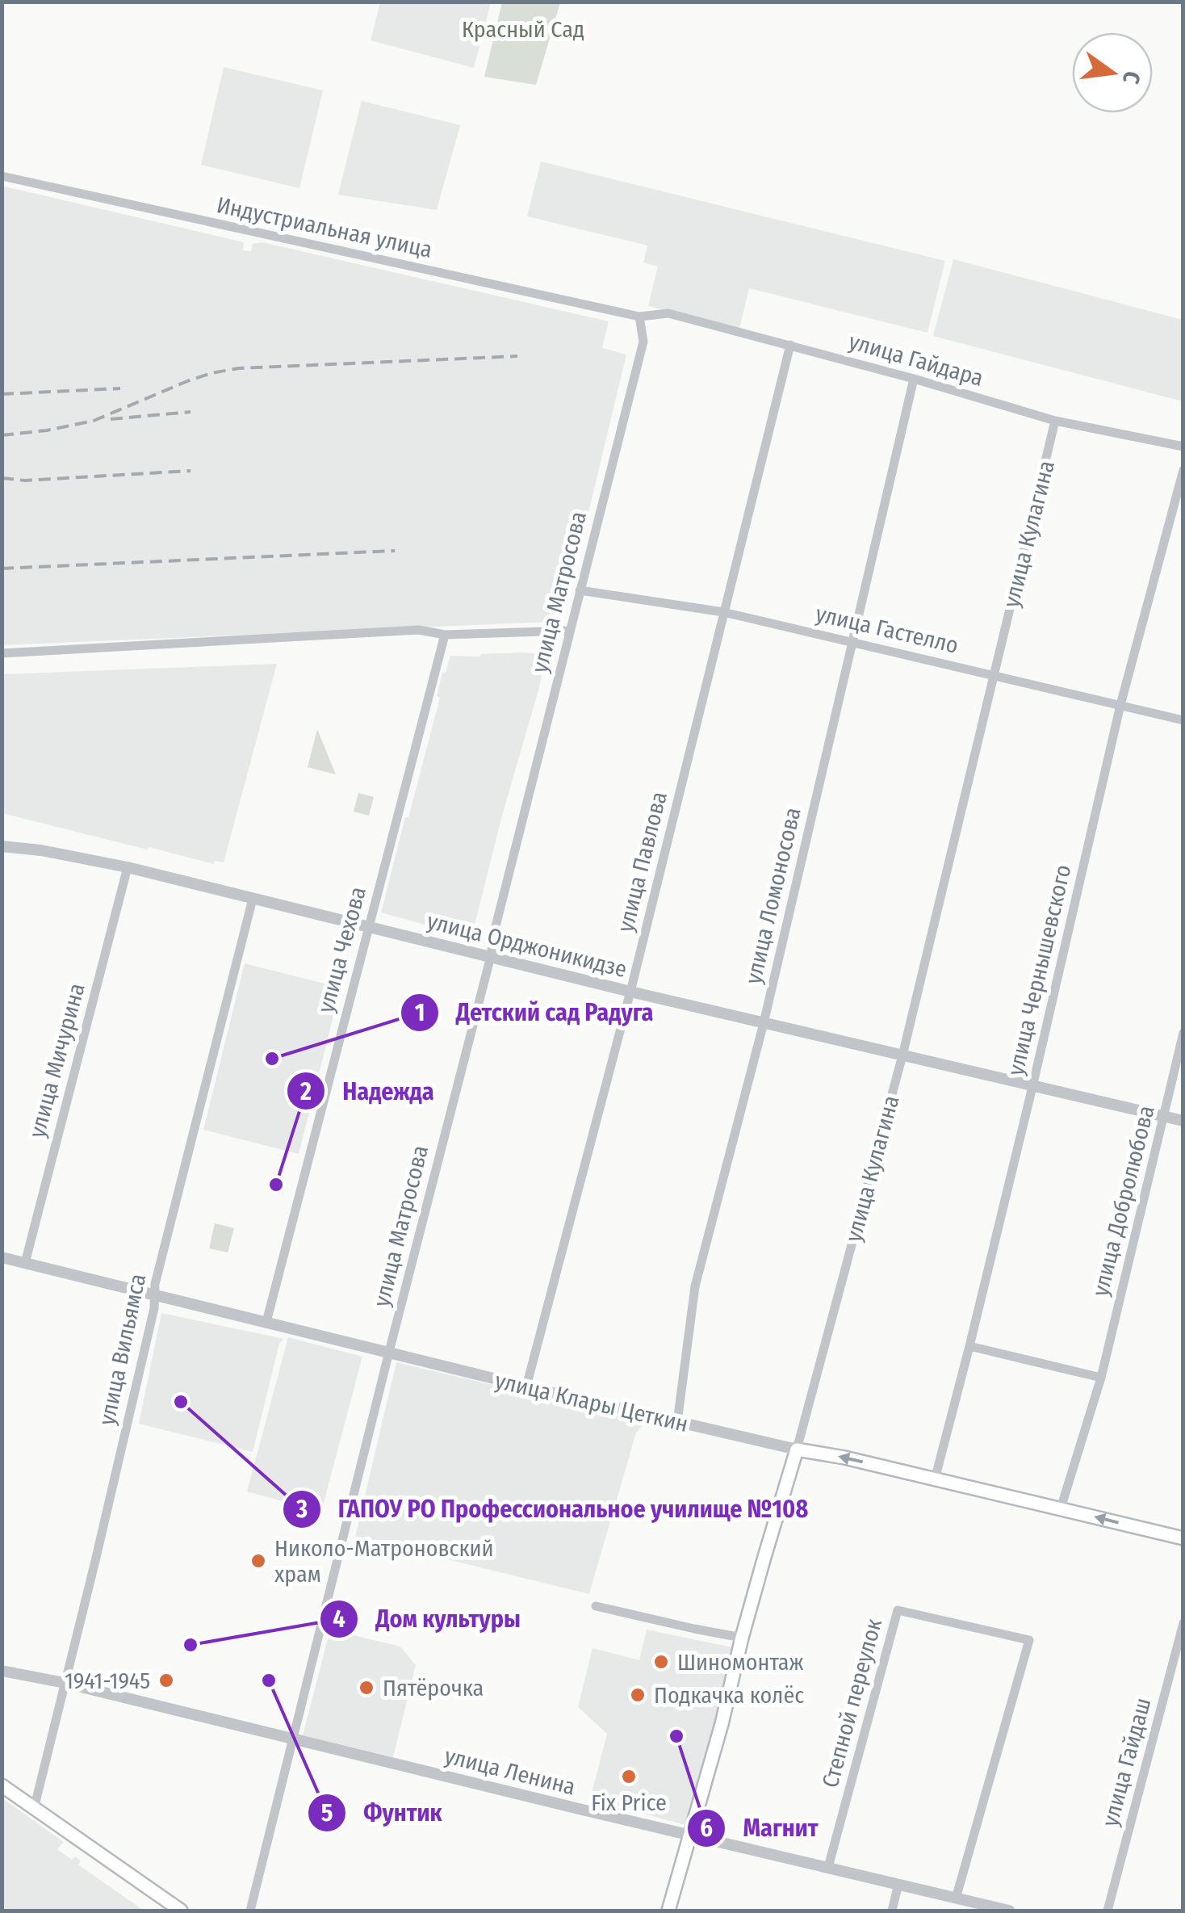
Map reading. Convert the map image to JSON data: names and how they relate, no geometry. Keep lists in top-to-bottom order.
{
  "streets": {
    "main road": ["улица Кулагина", "улица Клары Цеткин"],
    "street": [
      "Индустриальная улица",
      "улица Гайдара",
      "улица Матросова",
      "улица Гастелло",
      "улица Павлова",
      "улица Ломоносова",
      "улица Орджоникидзе",
      "улица Чехова",
      "улица Чернышевского",
      "улица Мичурина",
      "улица Добролюбова",
      "улица Вильямса",
      "Степной переулок",
      "улица Гайдаш",
      "улица Ленина"
    ]
  },
  "crossings": [
    ["Индустриальная улица", "улица Гайдара"],
    ["Индустриальная улица", "улица Матросова"],
    ["улица Гайдара", "улица Кулагина"],
    ["улица Гайдара", "улица Матросова"],
    ["улица Гайдара", "улица Павлова"],
    ["улица Гайдара", "улица Ломоносова"],
    ["улица Кулагина", "улица Гастелло"],
    ["улица Кулагина", "улица Орджоникидзе"],
    ["улица Кулагина", "улица Клары Цеткин"],
    ["улица Кулагина", "улица Ленина"],
    ["улица Матросова", "улица Гастелло"],
    ["улица Матросова", "улица Орджоникидзе"],
    ["улица Матросова", "улица Клары Цеткин"],
    ["улица Матросова", "улица Ленина"],
    ["улица Гастелло", "улица Павлова"],
    ["улица Гастелло", "улица Ломоносова"],
    ["улица Гастелло", "улица Чернышевского"],
    ["улица Павлова", "улица Орджоникидзе"],
    ["улица Павлова", "улица Клары Цеткин"],
    ["улица Ломоносова", "улица Орджоникидзе"],
    ["улица Ломоносова", "улица Клары Цеткин"],
    ["улица Орджоникидзе", "улица Чехова"],
    ["улица Орджоникидзе", "улица Чернышевского"],
    ["улица Орджоникидзе", "улица Мичурина"],
    ["улица Орджоникидзе", "улица Добролюбова"],
    ["улица Орджоникидзе", "улица Вильямса"],
    ["улица Чехова", "улица Клары Цеткин"],
    ["улица Чернышевского", "улица Клары Цеткин"],
    ["улица Мичурина", "улица Клары Цеткин"],
    ["улица Добролюбова", "улица Клары Цеткин"],
    ["улица Вильямса", "улица Клары Цеткин"],
    ["улица Вильямса", "улица Ленина"],
    ["Степной переулок", "улица Ленина"]
  ],
  "parks": ["Красный Сад"],
  "places": [
    "Детский сад Радуга",
    "Надежда",
    "ГАПОУ РО Профессиональное училище №108",
    "Николо-Матроновский храм",
    "Дом культуры",
    "Шиномонтаж",
    "1941-1945",
    "Фунтик",
    "Пятёрочка",
    "Подкачка колёс",
    "Магнит",
    "Fix Price"
  ],
  "north": "right"
}
